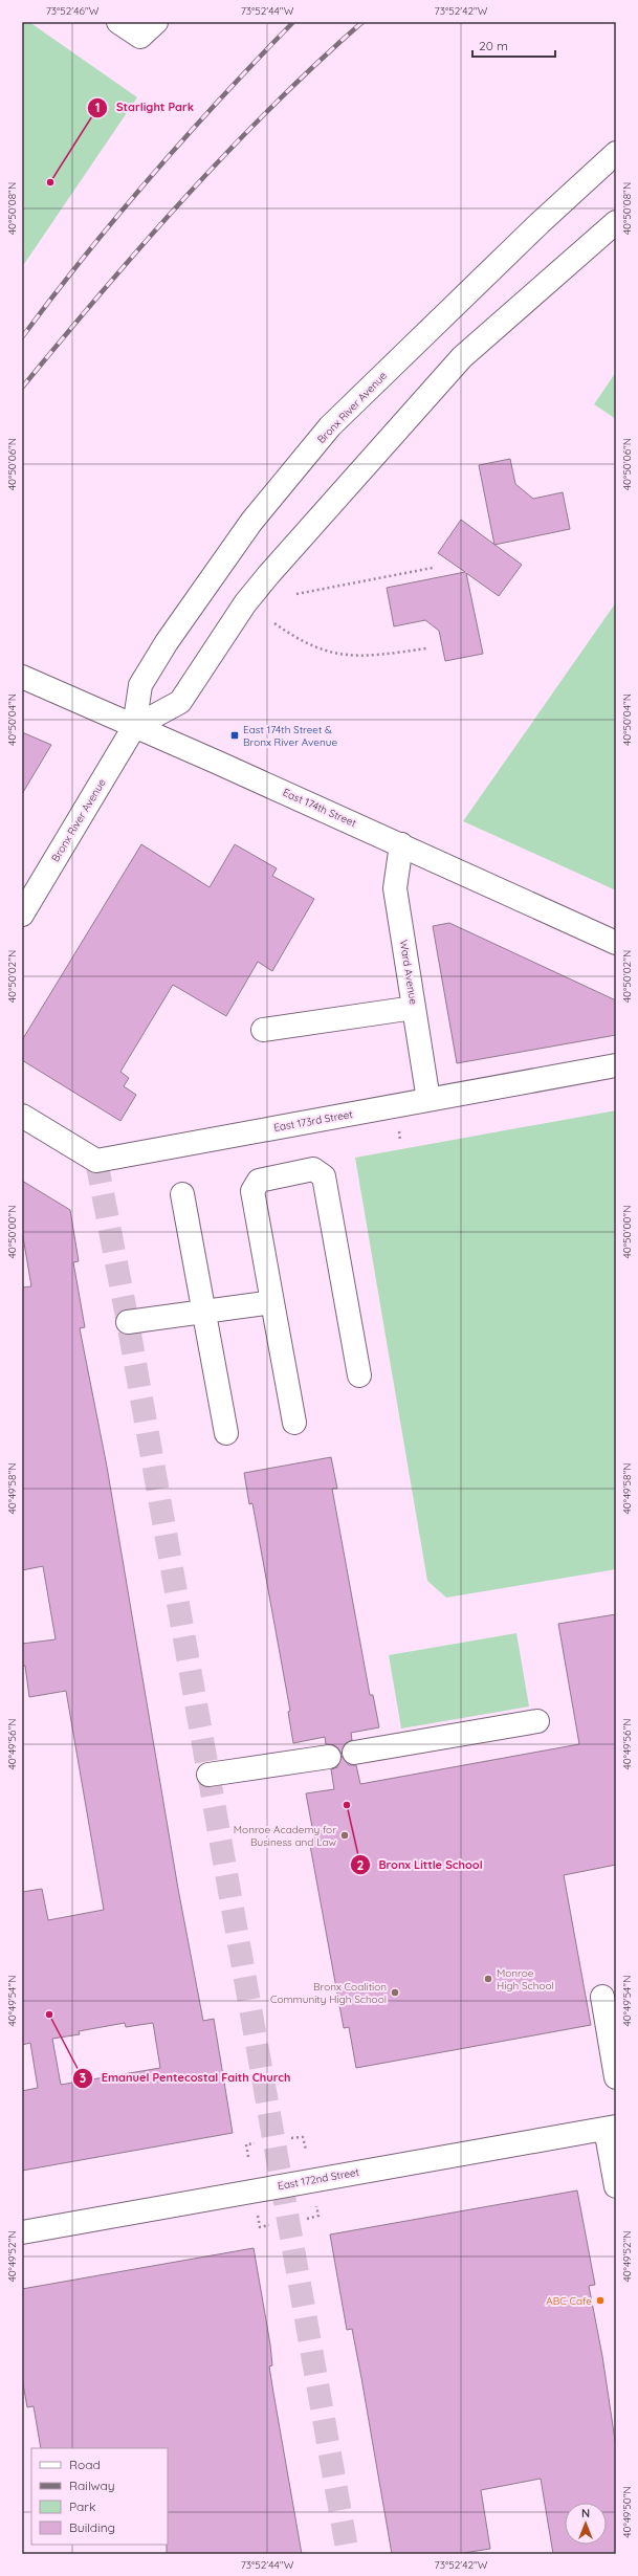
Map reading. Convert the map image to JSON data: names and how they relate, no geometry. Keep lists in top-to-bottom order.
{
  "streets": {
    "main road": [
      "Bronx River Avenue",
      "East 174th Street",
      "Ward Avenue",
      "East 173rd Street",
      "East 172nd Street"
    ]
  },
  "crossings": [
    ["Bronx River Avenue", "East 174th Street"],
    ["East 174th Street", "Ward Avenue"],
    ["Ward Avenue", "East 173rd Street"]
  ],
  "places": {
    "other": [
      "Starlight Park",
      "Bronx Little School",
      "Monroe Academy for Business and Law",
      "Monroe High School",
      "Bronx Coalition Community High School",
      "Emanuel Pentecostal Faith Church",
      "ABC Cafe"
    ],
    "transit": ["East 174th Street & Bronx River Avenue"]
  },
  "legend": [
    "Road",
    "Railway",
    "Park",
    "Building"
  ],
  "scale_bar": "20 m",
  "north": "top",
  "coordinates": [
    "73°52'46\"W",
    "73°52'44\"W",
    "73°52'42\"W",
    "40°50'08\"N",
    "40°50'06\"N",
    "40°50'04\"N",
    "40°50'02\"N",
    "40°50'00\"N",
    "40°49'58\"N",
    "40°49'56\"N",
    "40°49'54\"N",
    "40°49'52\"N",
    "40°49'50\"N"
  ]
}
